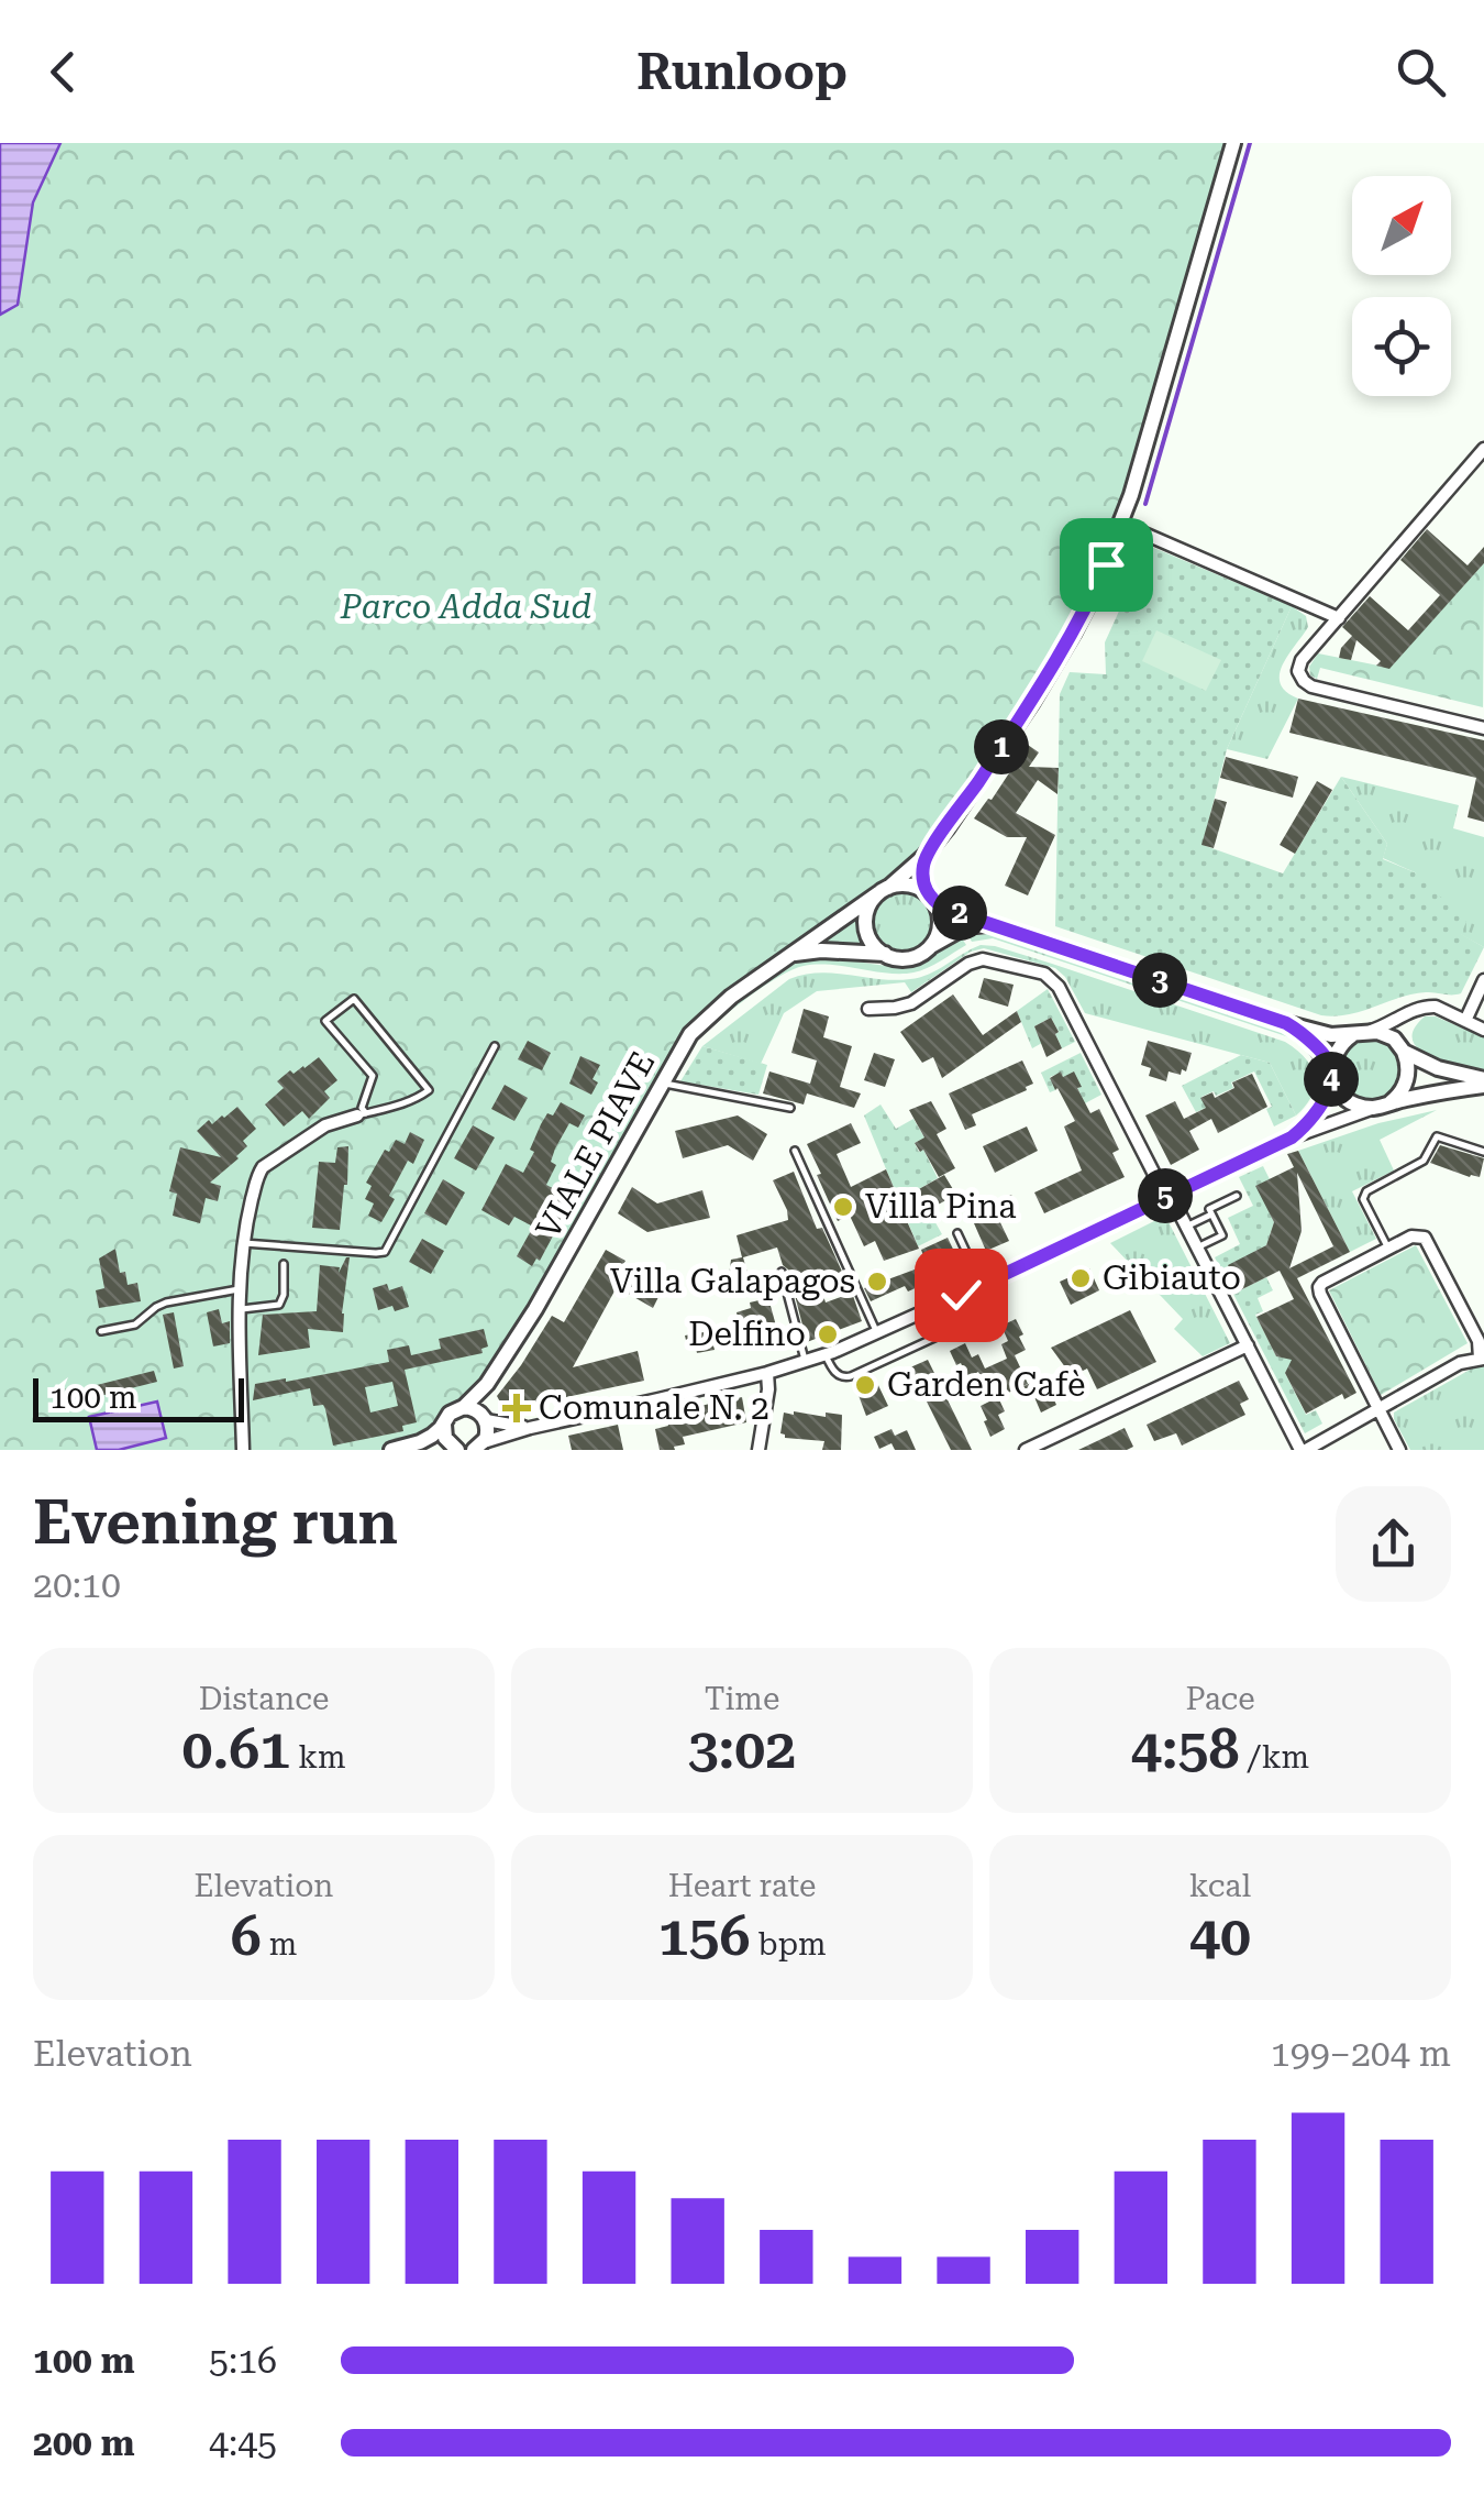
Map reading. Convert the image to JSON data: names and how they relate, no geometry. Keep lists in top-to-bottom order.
{
  "streets": {
    "street": ["VIALE PIAVE"]
  },
  "parks": ["Parco Adda Sud"],
  "places": {
    "other": [
      "Villa Pina",
      "Gibiauto",
      "Villa Galapagos",
      "Delfino",
      "Garden Cafè"
    ],
    "health": ["Comunale N. 2"]
  },
  "scale_bar": "100 m",
  "north": "top right",
  "page": {
    "header": "Runloop",
    "pins": [
      "1",
      "2",
      "3",
      "4",
      "5"
    ],
    "scale": "100 m",
    "heading": ["Evening run", "20:10"],
    "stats": [
      ["Distance", "0.61 km"],
      ["Time", "3:02"],
      ["Pace", "4:58 /km"],
      ["Elevation", "6 m"],
      ["Heart rate", "156 bpm"],
      ["kcal", "40"]
    ],
    "chart": ["Elevation", "199–204 m"],
    "list": [
      {
        "name": "100 m",
        "note": "5:16"
      },
      {
        "name": "200 m",
        "note": "4:45"
      }
    ]
  }
}
